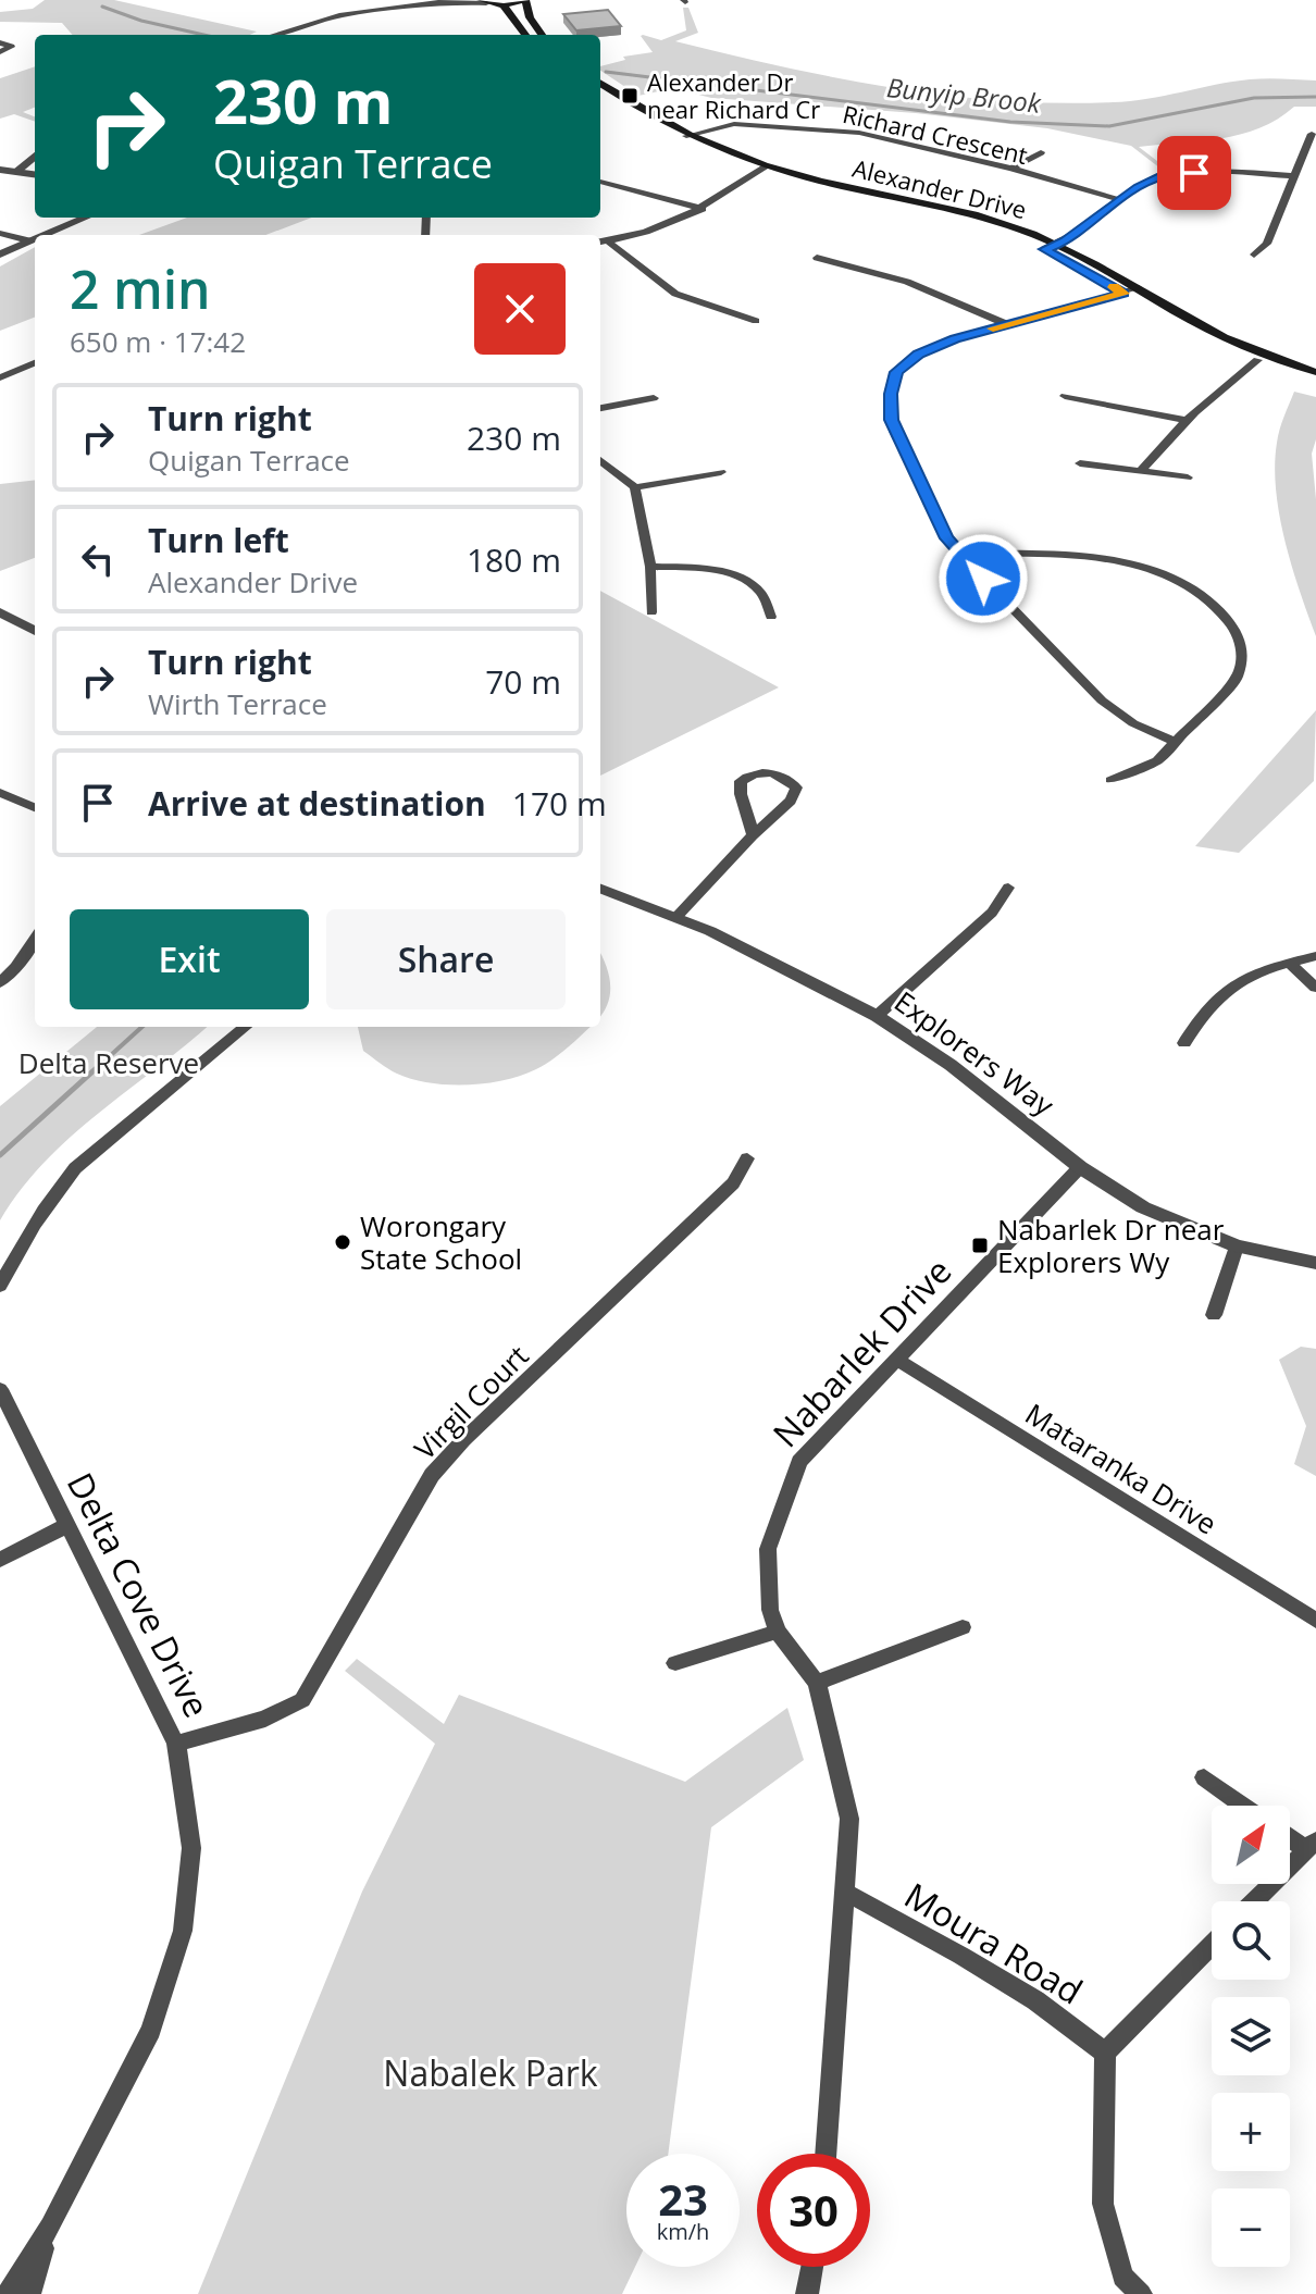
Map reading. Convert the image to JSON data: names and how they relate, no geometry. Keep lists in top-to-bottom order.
{
  "streets": {
    "main road": ["Alexander Drive"],
    "street": [
      "Richard Crescent",
      "Explorers Way",
      "Nabarlek Drive",
      "Virgil Court",
      "Mataranka Drive",
      "Delta Cove Drive",
      "Moura Road"
    ]
  },
  "crossings": [
    ["Richard Crescent", "Alexander Drive"],
    ["Explorers Way", "Nabarlek Drive"],
    ["Nabarlek Drive", "Mataranka Drive"],
    ["Nabarlek Drive", "Moura Road"],
    ["Virgil Court", "Delta Cove Drive"]
  ],
  "water": ["Bunyip Brook"],
  "parks": ["Delta Reserve", "Nabalek Park"],
  "places": {
    "transit": ["Alexander Dr near Richard Cr", "Nabarlek Dr near Explorers Wy"],
    "other": ["Worongary State School"]
  },
  "north": "top right",
  "page": {
    "turn": ["230 m", "Quigan Terrace"],
    "heading": ["2 min", "650 m · 17:42"],
    "list": [
      {
        "name": "Turn right",
        "note": "Quigan Terrace",
        "value": "230 m"
      },
      {
        "name": "Turn left",
        "note": "Alexander Drive",
        "value": "180 m"
      },
      {
        "name": "Turn right",
        "note": "Wirth Terrace",
        "value": "70 m"
      },
      {
        "name": "Arrive at destination",
        "value": "170 m"
      }
    ],
    "buttons": ["Exit", "Share"],
    "map_buttons": ["+", "−"],
    "speed": "23 km/h",
    "limit": "30"
  }
}
